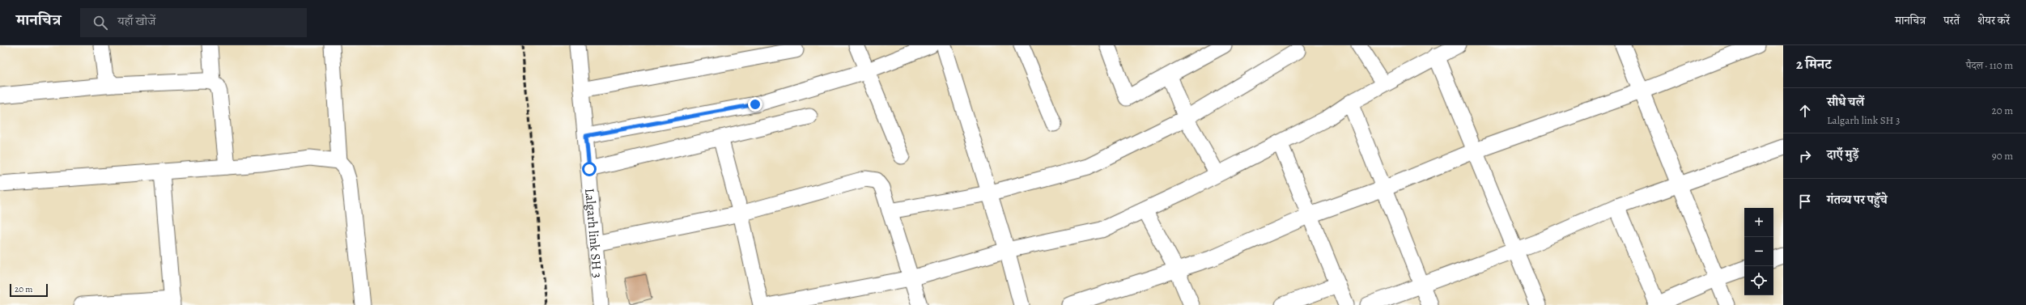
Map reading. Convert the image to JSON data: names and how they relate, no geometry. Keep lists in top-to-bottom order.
{
  "streets": {
    "street": ["Lalgarh link SH 3"]
  },
  "scale_bar": "20 m",
  "page": {
    "header": "मानचित्र",
    "search": "यहाँ खोजें",
    "nav": ["मानचित्र", "परतें", "शेयर करें"],
    "heading": ["2 मिनट", "पैदल · 110 m"],
    "list": [
      ["सीधे चलें", "Lalgarh link SH 3", "20 m"],
      ["दाएँ मुड़ें", "90 m"],
      "गंतव्य पर पहुँचे"
    ],
    "map_buttons": ["+", "−"],
    "scale": "20 m"
  }
}
